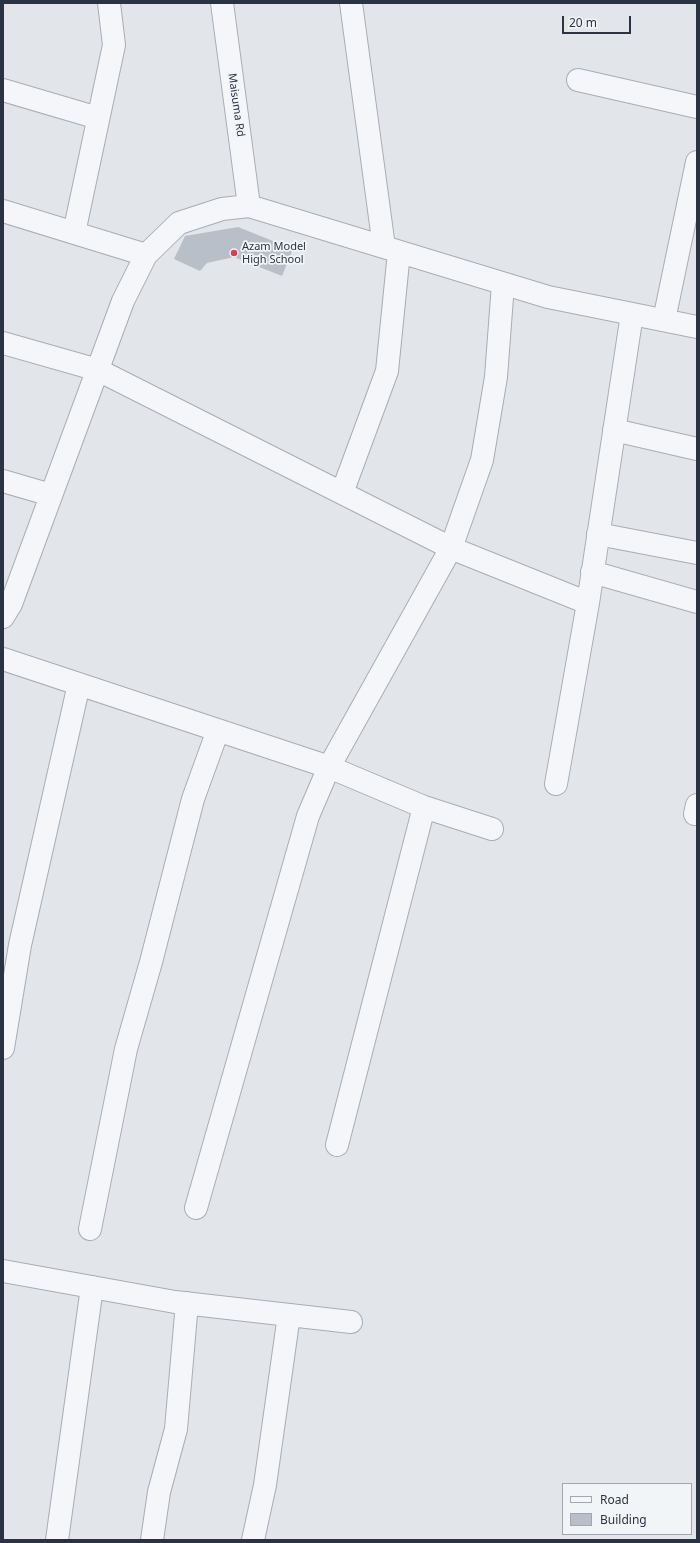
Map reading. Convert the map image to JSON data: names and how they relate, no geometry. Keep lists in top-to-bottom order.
{
  "streets": {
    "street": ["Maisuma Rd"]
  },
  "places": ["Azam Model High School"],
  "legend": ["Road", "Building"],
  "scale_bar": "20 m"
}
